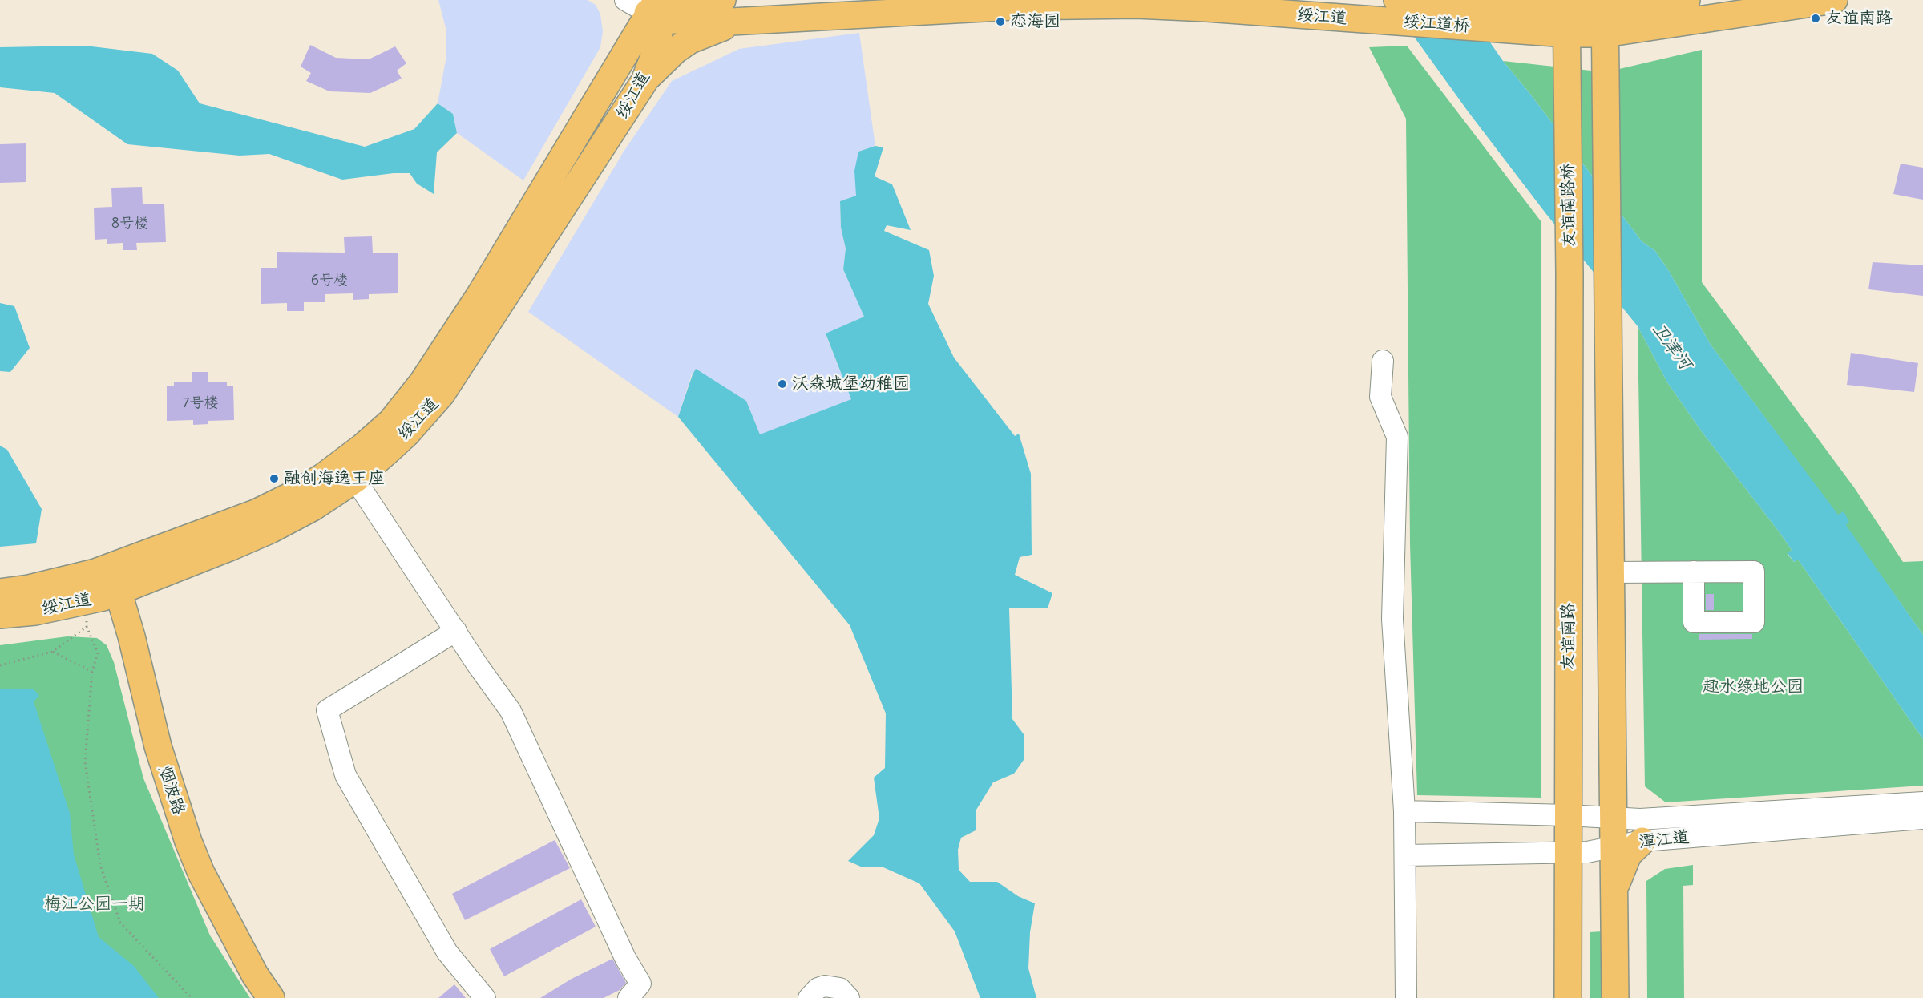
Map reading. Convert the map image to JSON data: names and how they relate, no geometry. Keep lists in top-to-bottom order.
{
  "streets": {
    "main road": [
      "绥江道",
      "绥江道桥",
      "友谊南路桥",
      "友谊南路",
      "烟波路"
    ],
    "street": ["潭江道"]
  },
  "crossings": [
    ["绥江道", "绥江道桥"],
    ["绥江道", "烟波路"],
    ["绥江道桥", "友谊南路桥"],
    ["友谊南路桥", "友谊南路"],
    ["友谊南路", "潭江道"]
  ],
  "water": ["卫津河"],
  "parks": ["趣水绿地公园", "梅江公园一期"],
  "places": [
    "友谊南路",
    "恋海园",
    "沃森城堡幼稚园",
    "融创海逸王座"
  ],
  "house_numbers": ["8号楼", "6号楼", "7号楼"]
}
